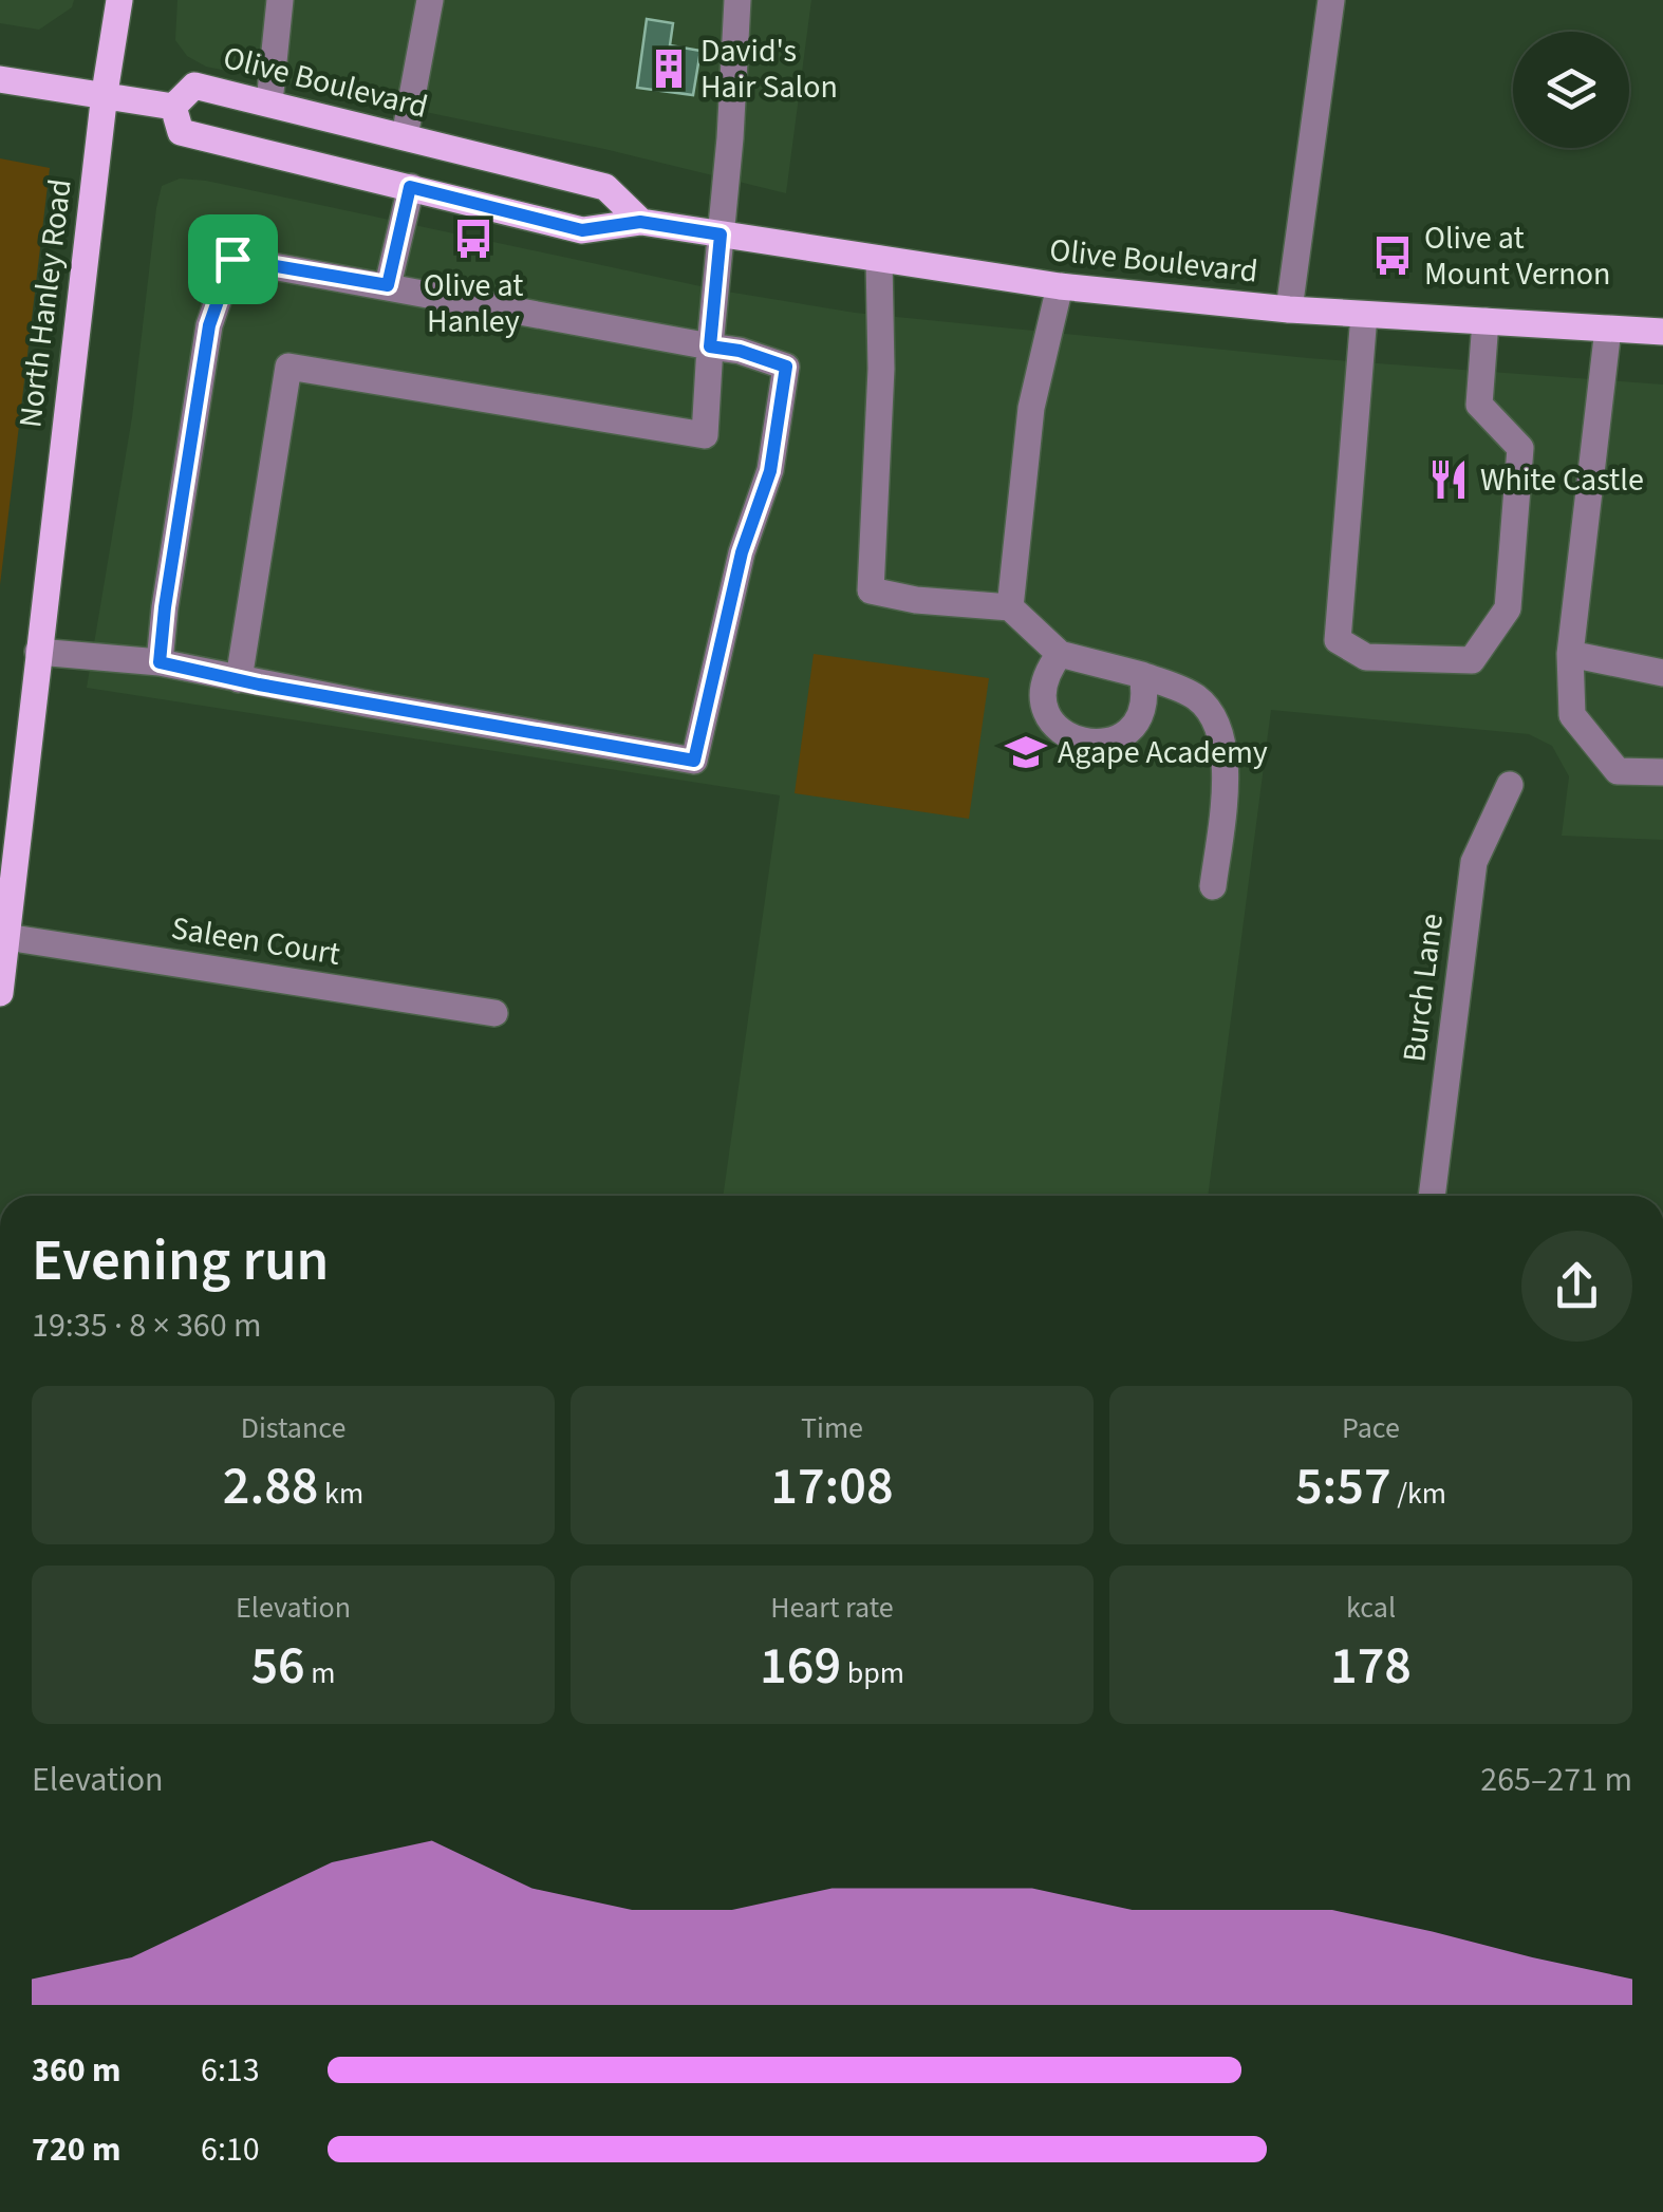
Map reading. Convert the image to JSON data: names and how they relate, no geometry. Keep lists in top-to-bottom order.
{
  "streets": {
    "main road": ["Olive Boulevard", "North Hanley Road"],
    "street": ["Saleen Court", "Burch Lane"]
  },
  "crossings": [
    ["North Hanley Road", "Saleen Court"]
  ],
  "places": {
    "building": ["David's Hair Salon"],
    "bus stop": ["Olive at Hanley", "Olive at Mount Vernon"],
    "restaurant": ["White Castle"],
    "school or university": ["Agape Academy"]
  },
  "page": {
    "heading": ["Evening run", "19:35 · 8 × 360 m"],
    "stats": [
      ["Distance", "2.88 km"],
      ["Time", "17:08"],
      ["Pace", "5:57 /km"],
      ["Elevation", "56 m"],
      ["Heart rate", "169 bpm"],
      ["kcal", "178"]
    ],
    "chart": ["Elevation", "265–271 m"],
    "list": [
      {
        "name": "360 m",
        "note": "6:13"
      },
      {
        "name": "720 m",
        "note": "6:10"
      }
    ]
  }
}
